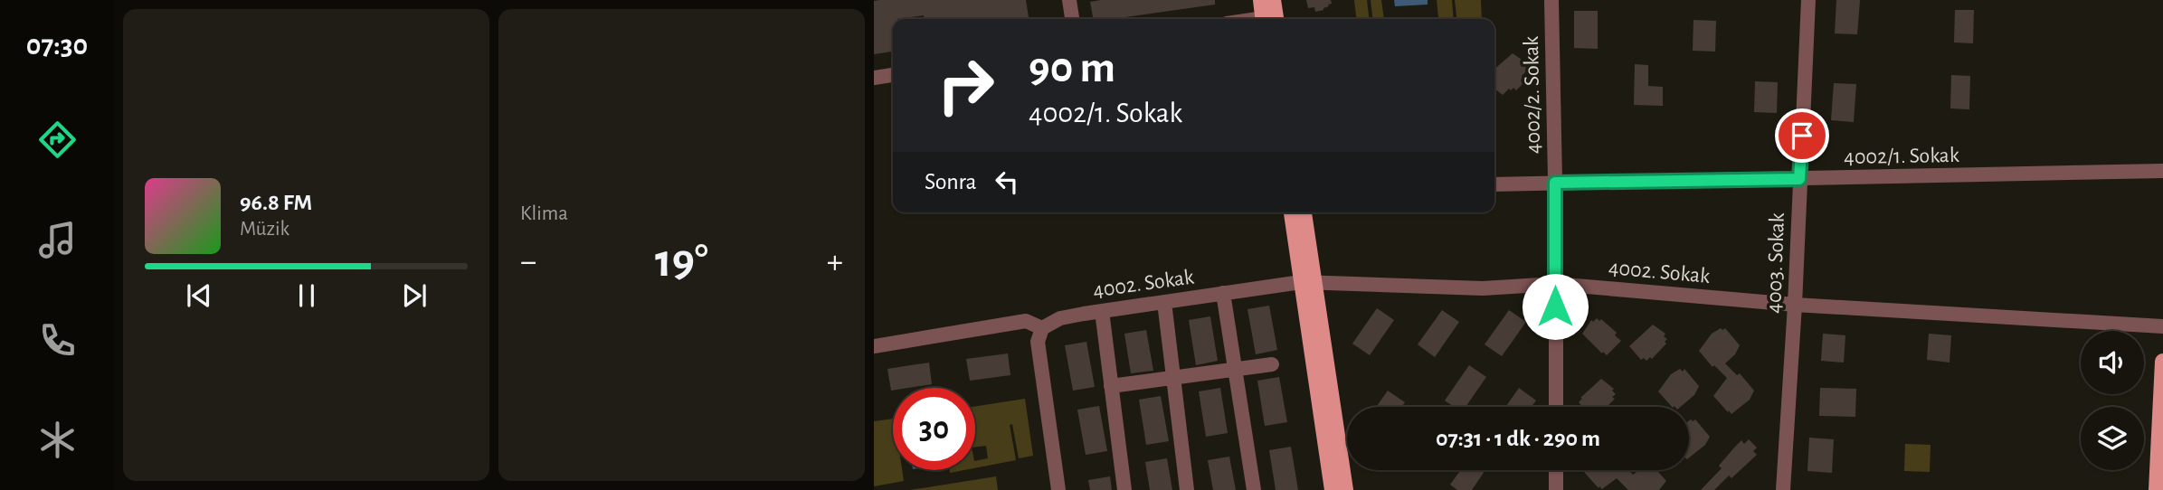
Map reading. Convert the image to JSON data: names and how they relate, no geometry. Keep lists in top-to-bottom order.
{
  "streets": {
    "street": [
      "4002/2. Sokak",
      "4002/1. Sokak",
      "4003. Sokak",
      "4002. Sokak"
    ]
  },
  "crossings": [
    ["4002/2. Sokak", "4002/1. Sokak"],
    ["4002/2. Sokak", "4002. Sokak"],
    ["4002/1. Sokak", "4003. Sokak"],
    ["4003. Sokak", "4002. Sokak"]
  ],
  "page": {
    "tabs": "07:30",
    "tile": "Klima",
    "turn": ["90 m", "4002/1. Sokak"],
    "then": "Sonra",
    "song": ["96.8 FM", "Müzik"],
    "heat": ["−", "19°", "+"],
    "limit": "30",
    "trip": "07:31 · 1 dk · 290 m"
  }
}
